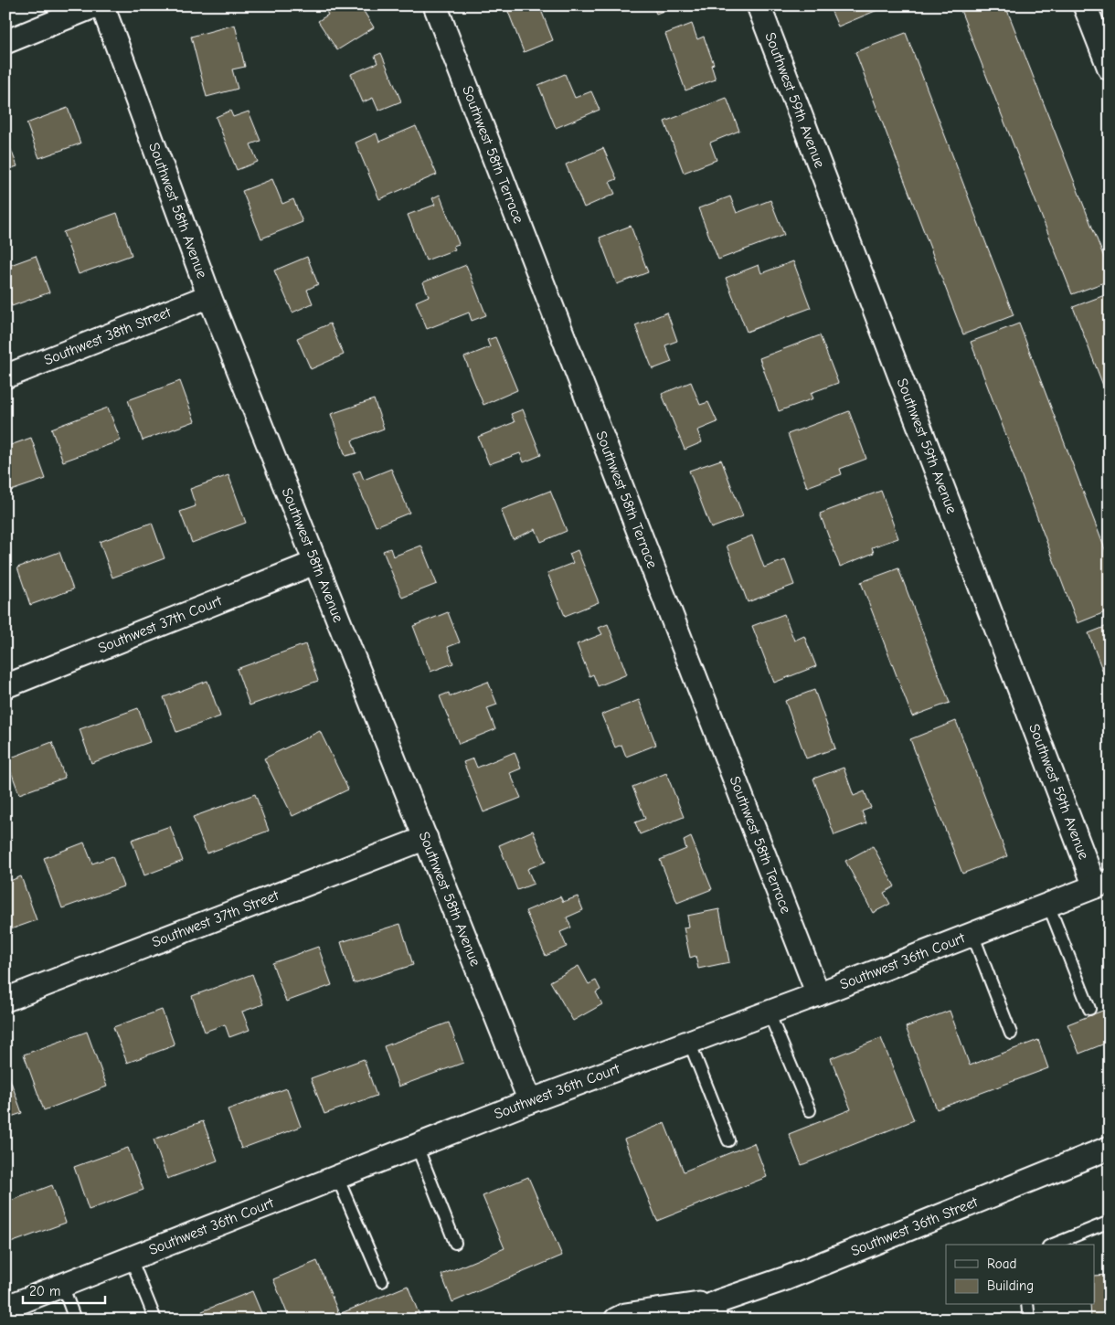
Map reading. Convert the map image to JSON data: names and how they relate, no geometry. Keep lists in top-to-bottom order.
{
  "streets": {
    "street": [
      "Southwest 59th Avenue",
      "Southwest 58th Terrace",
      "Southwest 58th Avenue",
      "Southwest 38th Street",
      "Southwest 37th Court",
      "Southwest 37th Street",
      "Southwest 36th Court",
      "Southwest 36th Street"
    ]
  },
  "crossings": [
    ["Southwest 59th Avenue", "Southwest 36th Court"],
    ["Southwest 58th Terrace", "Southwest 36th Court"],
    ["Southwest 58th Avenue", "Southwest 38th Street"],
    ["Southwest 58th Avenue", "Southwest 37th Court"],
    ["Southwest 58th Avenue", "Southwest 37th Street"],
    ["Southwest 58th Avenue", "Southwest 36th Court"]
  ],
  "legend": ["Road", "Building"],
  "scale_bar": "20 m"
}
